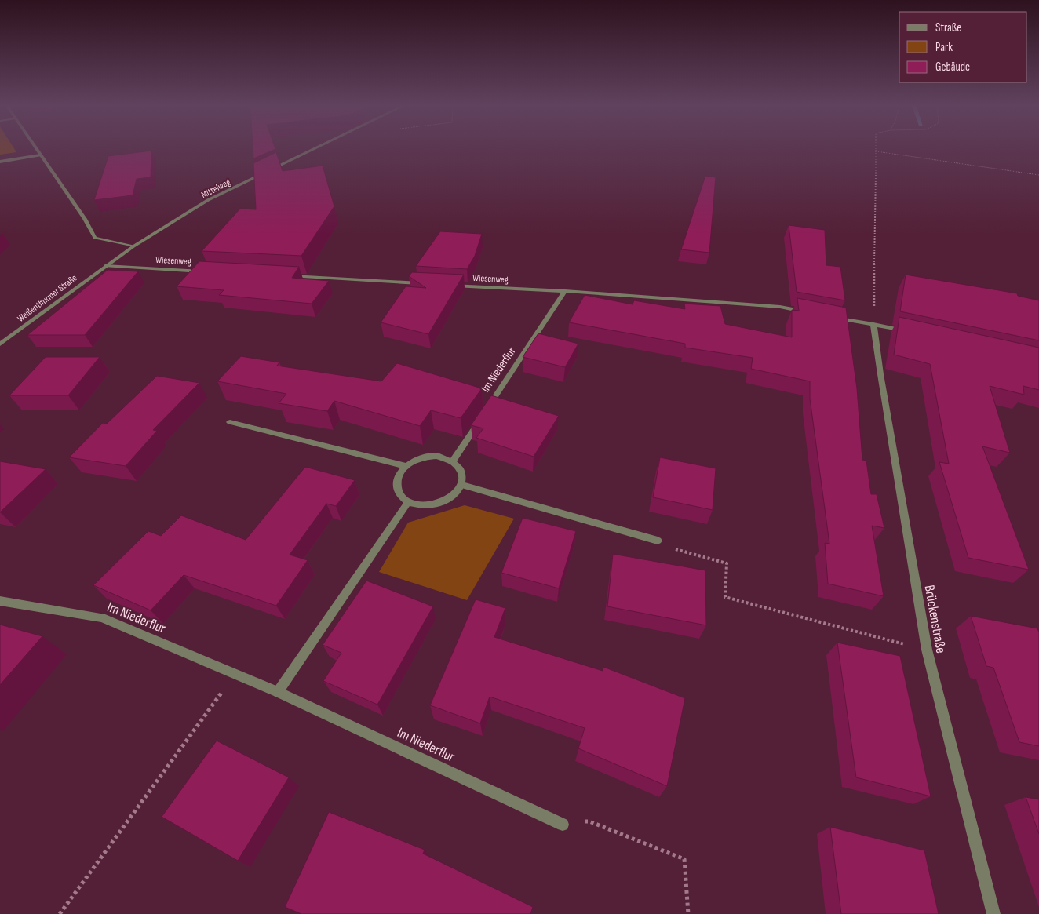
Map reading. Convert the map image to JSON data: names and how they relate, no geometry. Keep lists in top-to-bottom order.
{
  "streets": {
    "street": [
      "Mittelweg",
      "Wiesenweg",
      "Weißenthurmer Straße",
      "Im Niederflur",
      "Brückenstraße"
    ]
  },
  "crossings": [
    ["Mittelweg", "Wiesenweg"],
    ["Mittelweg", "Weißenthurmer Straße"],
    ["Wiesenweg", "Weißenthurmer Straße"],
    ["Wiesenweg", "Im Niederflur"]
  ],
  "legend": ["Straße", "Park", "Gebäude"]
}
